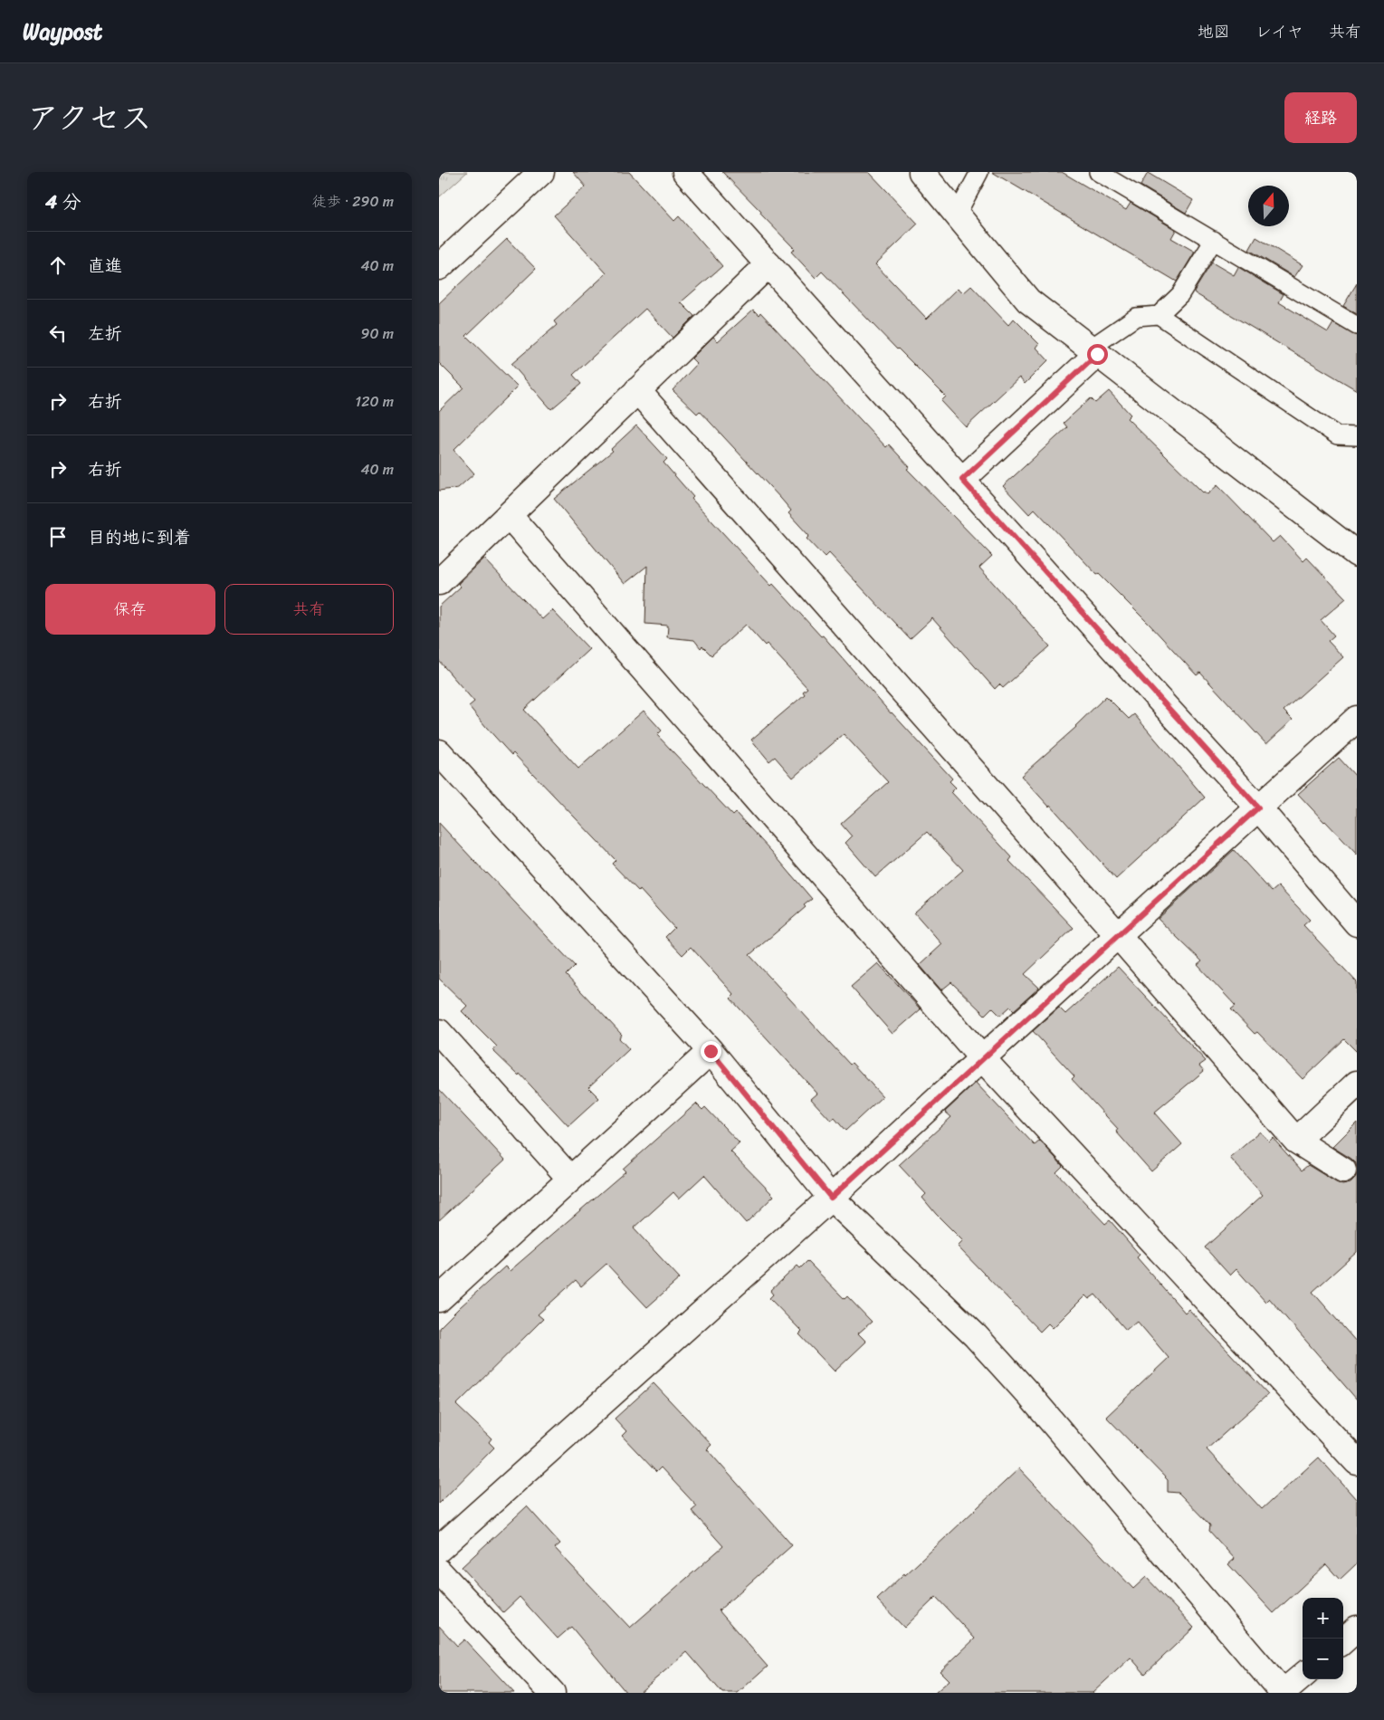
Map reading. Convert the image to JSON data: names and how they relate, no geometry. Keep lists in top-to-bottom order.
{
  "north": "top",
  "page": {
    "header": "Waypost",
    "nav": ["地図", "レイヤ", "共有"],
    "title": "アクセス",
    "buttons": [
      "経路",
      ["保存", "共有"]
    ],
    "heading": ["4 分", "徒歩 · 290 m"],
    "list": [
      ["直進", "40 m"],
      ["左折", "90 m"],
      ["右折", "120 m"],
      ["右折", "40 m"],
      "目的地に到着"
    ],
    "map_buttons": ["+", "−"]
  }
}
